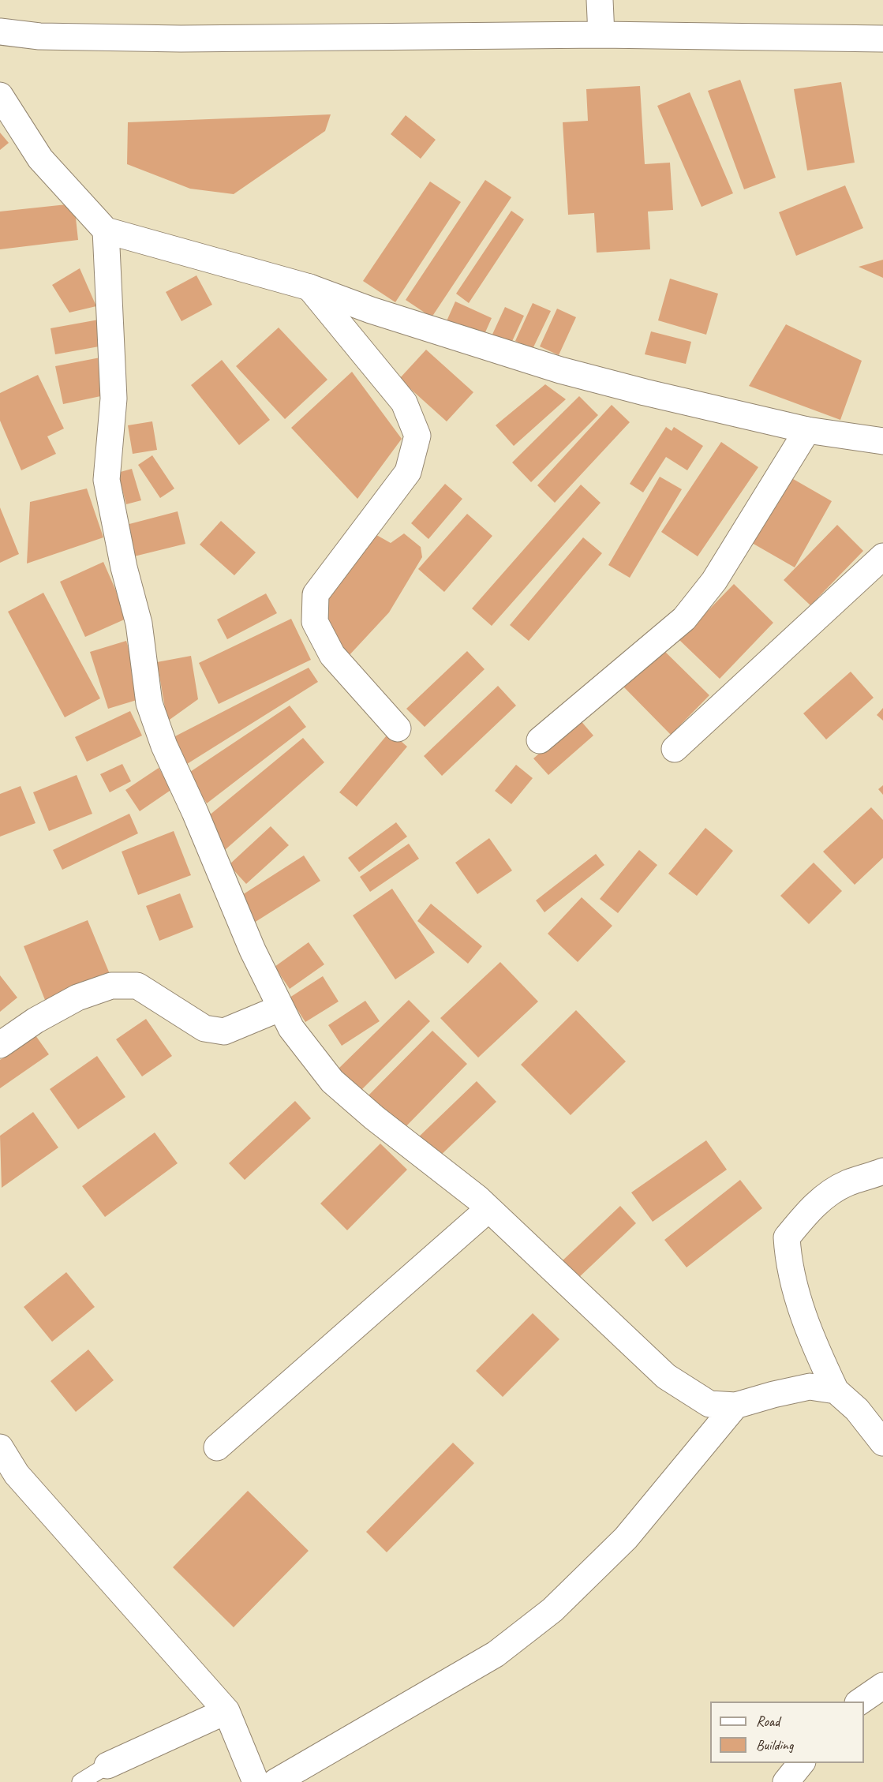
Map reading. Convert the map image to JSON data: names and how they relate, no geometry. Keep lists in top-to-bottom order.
{
  "legend": ["Road", "Building"]
}
